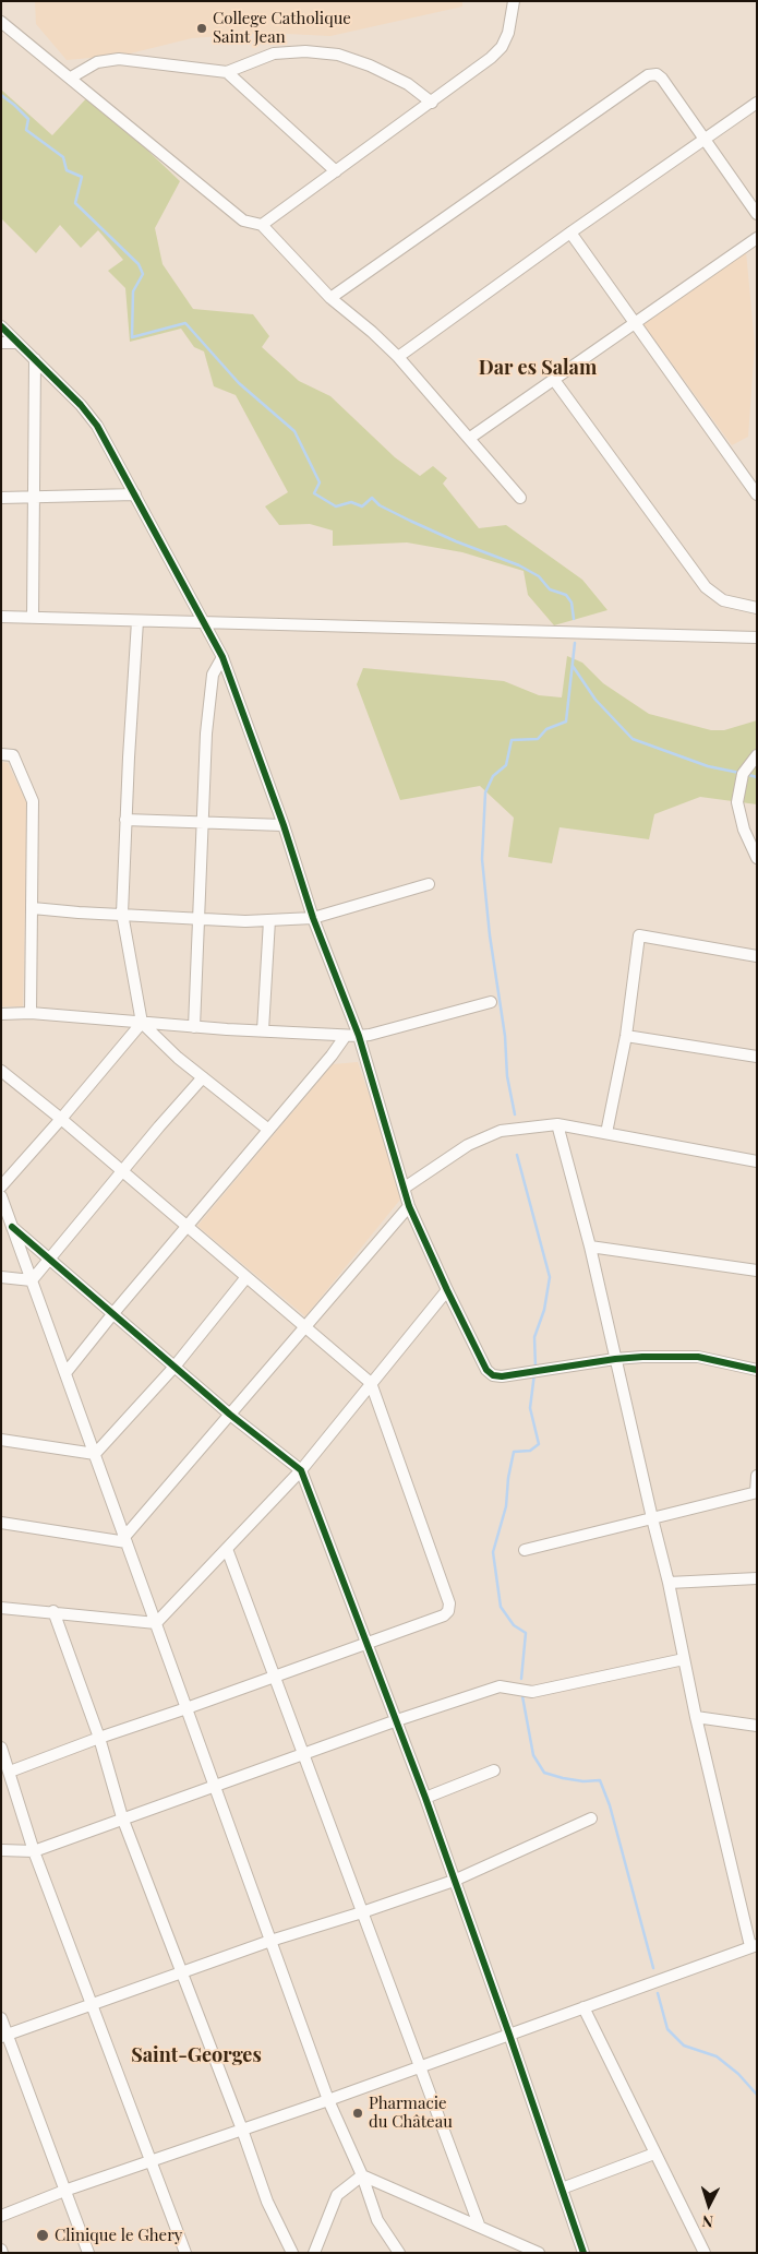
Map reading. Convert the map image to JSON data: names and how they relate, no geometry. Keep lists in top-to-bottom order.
{
  "districts": ["Dar es Salam", "Saint-Georges"],
  "places": ["College Catholique Saint Jean", "Pharmacie du Château", "Clinique le Ghery"],
  "north": "bottom"
}
